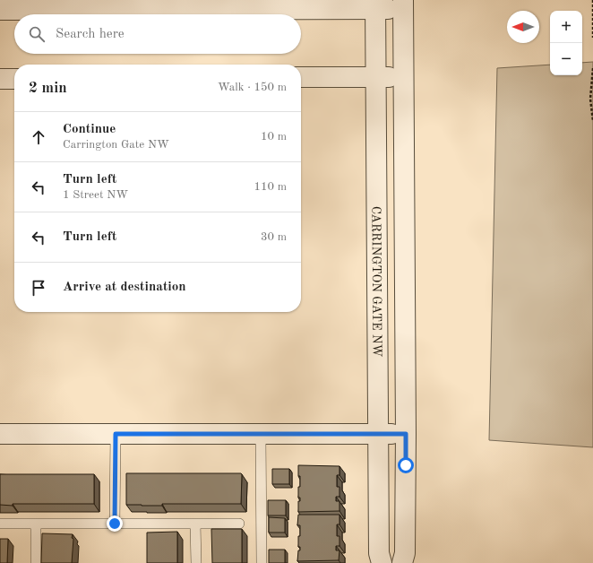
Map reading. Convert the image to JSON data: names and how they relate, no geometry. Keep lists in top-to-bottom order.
{
  "streets": {
    "street": ["CARRINGTON GATE NW"]
  },
  "north": "left",
  "page": {
    "map_buttons": ["+", "−"],
    "search": "Search here",
    "heading": ["2 min", "Walk · 150 m"],
    "list": [
      ["Continue", "Carrington Gate NW", "10 m"],
      ["Turn left", "1 Street NW", "110 m"],
      ["Turn left", "30 m"],
      "Arrive at destination"
    ]
  }
}
